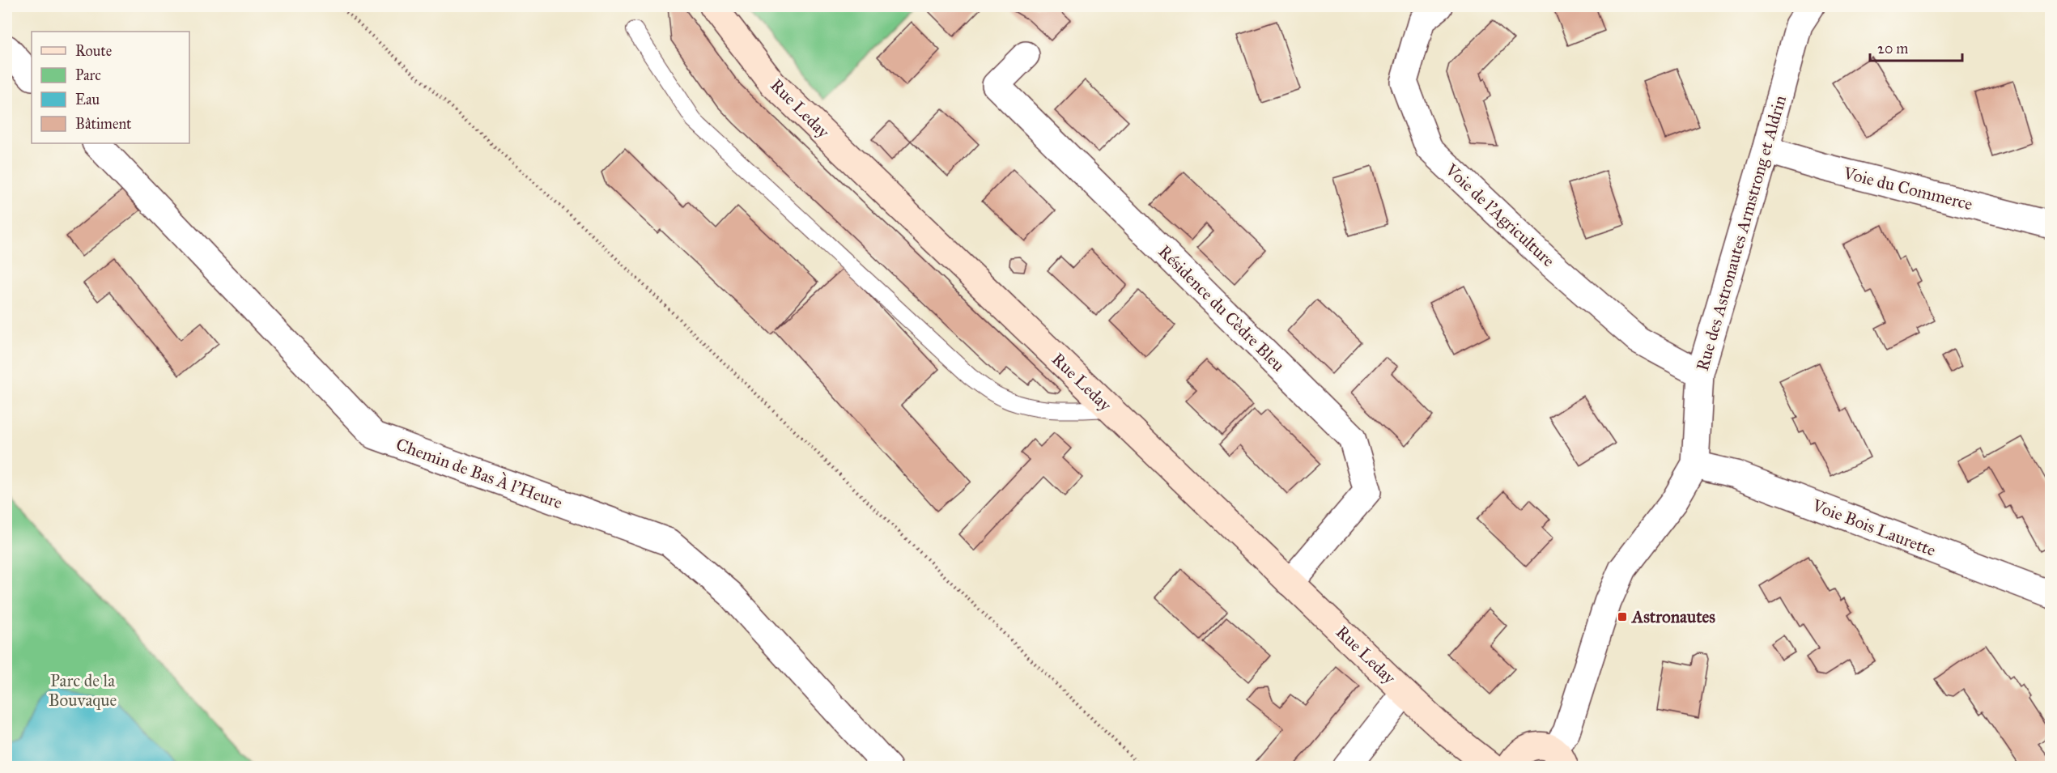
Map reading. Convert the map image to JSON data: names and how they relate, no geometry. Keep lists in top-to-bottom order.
{
  "streets": {
    "main road": ["Rue Leday"],
    "street": [
      "Voie du Commerce",
      "Voie de l'Agriculture",
      "Rue des Astronautes Armstrong et Aldrin",
      "Résidence du Cèdre Bleu",
      "Chemin de Bas À l'Heure",
      "Voie Bois Laurette"
    ]
  },
  "crossings": [
    ["Rue Leday", "Résidence du Cèdre Bleu"],
    ["Voie du Commerce", "Rue des Astronautes Armstrong et Aldrin"],
    ["Voie de l'Agriculture", "Rue des Astronautes Armstrong et Aldrin"],
    ["Rue des Astronautes Armstrong et Aldrin", "Voie Bois Laurette"]
  ],
  "parks": ["Parc de la Bouvaque"],
  "places": {
    "transit": ["Astronautes"]
  },
  "legend": [
    "Route",
    "Parc",
    "Eau",
    "Bâtiment"
  ],
  "scale_bar": "20 m"
}
